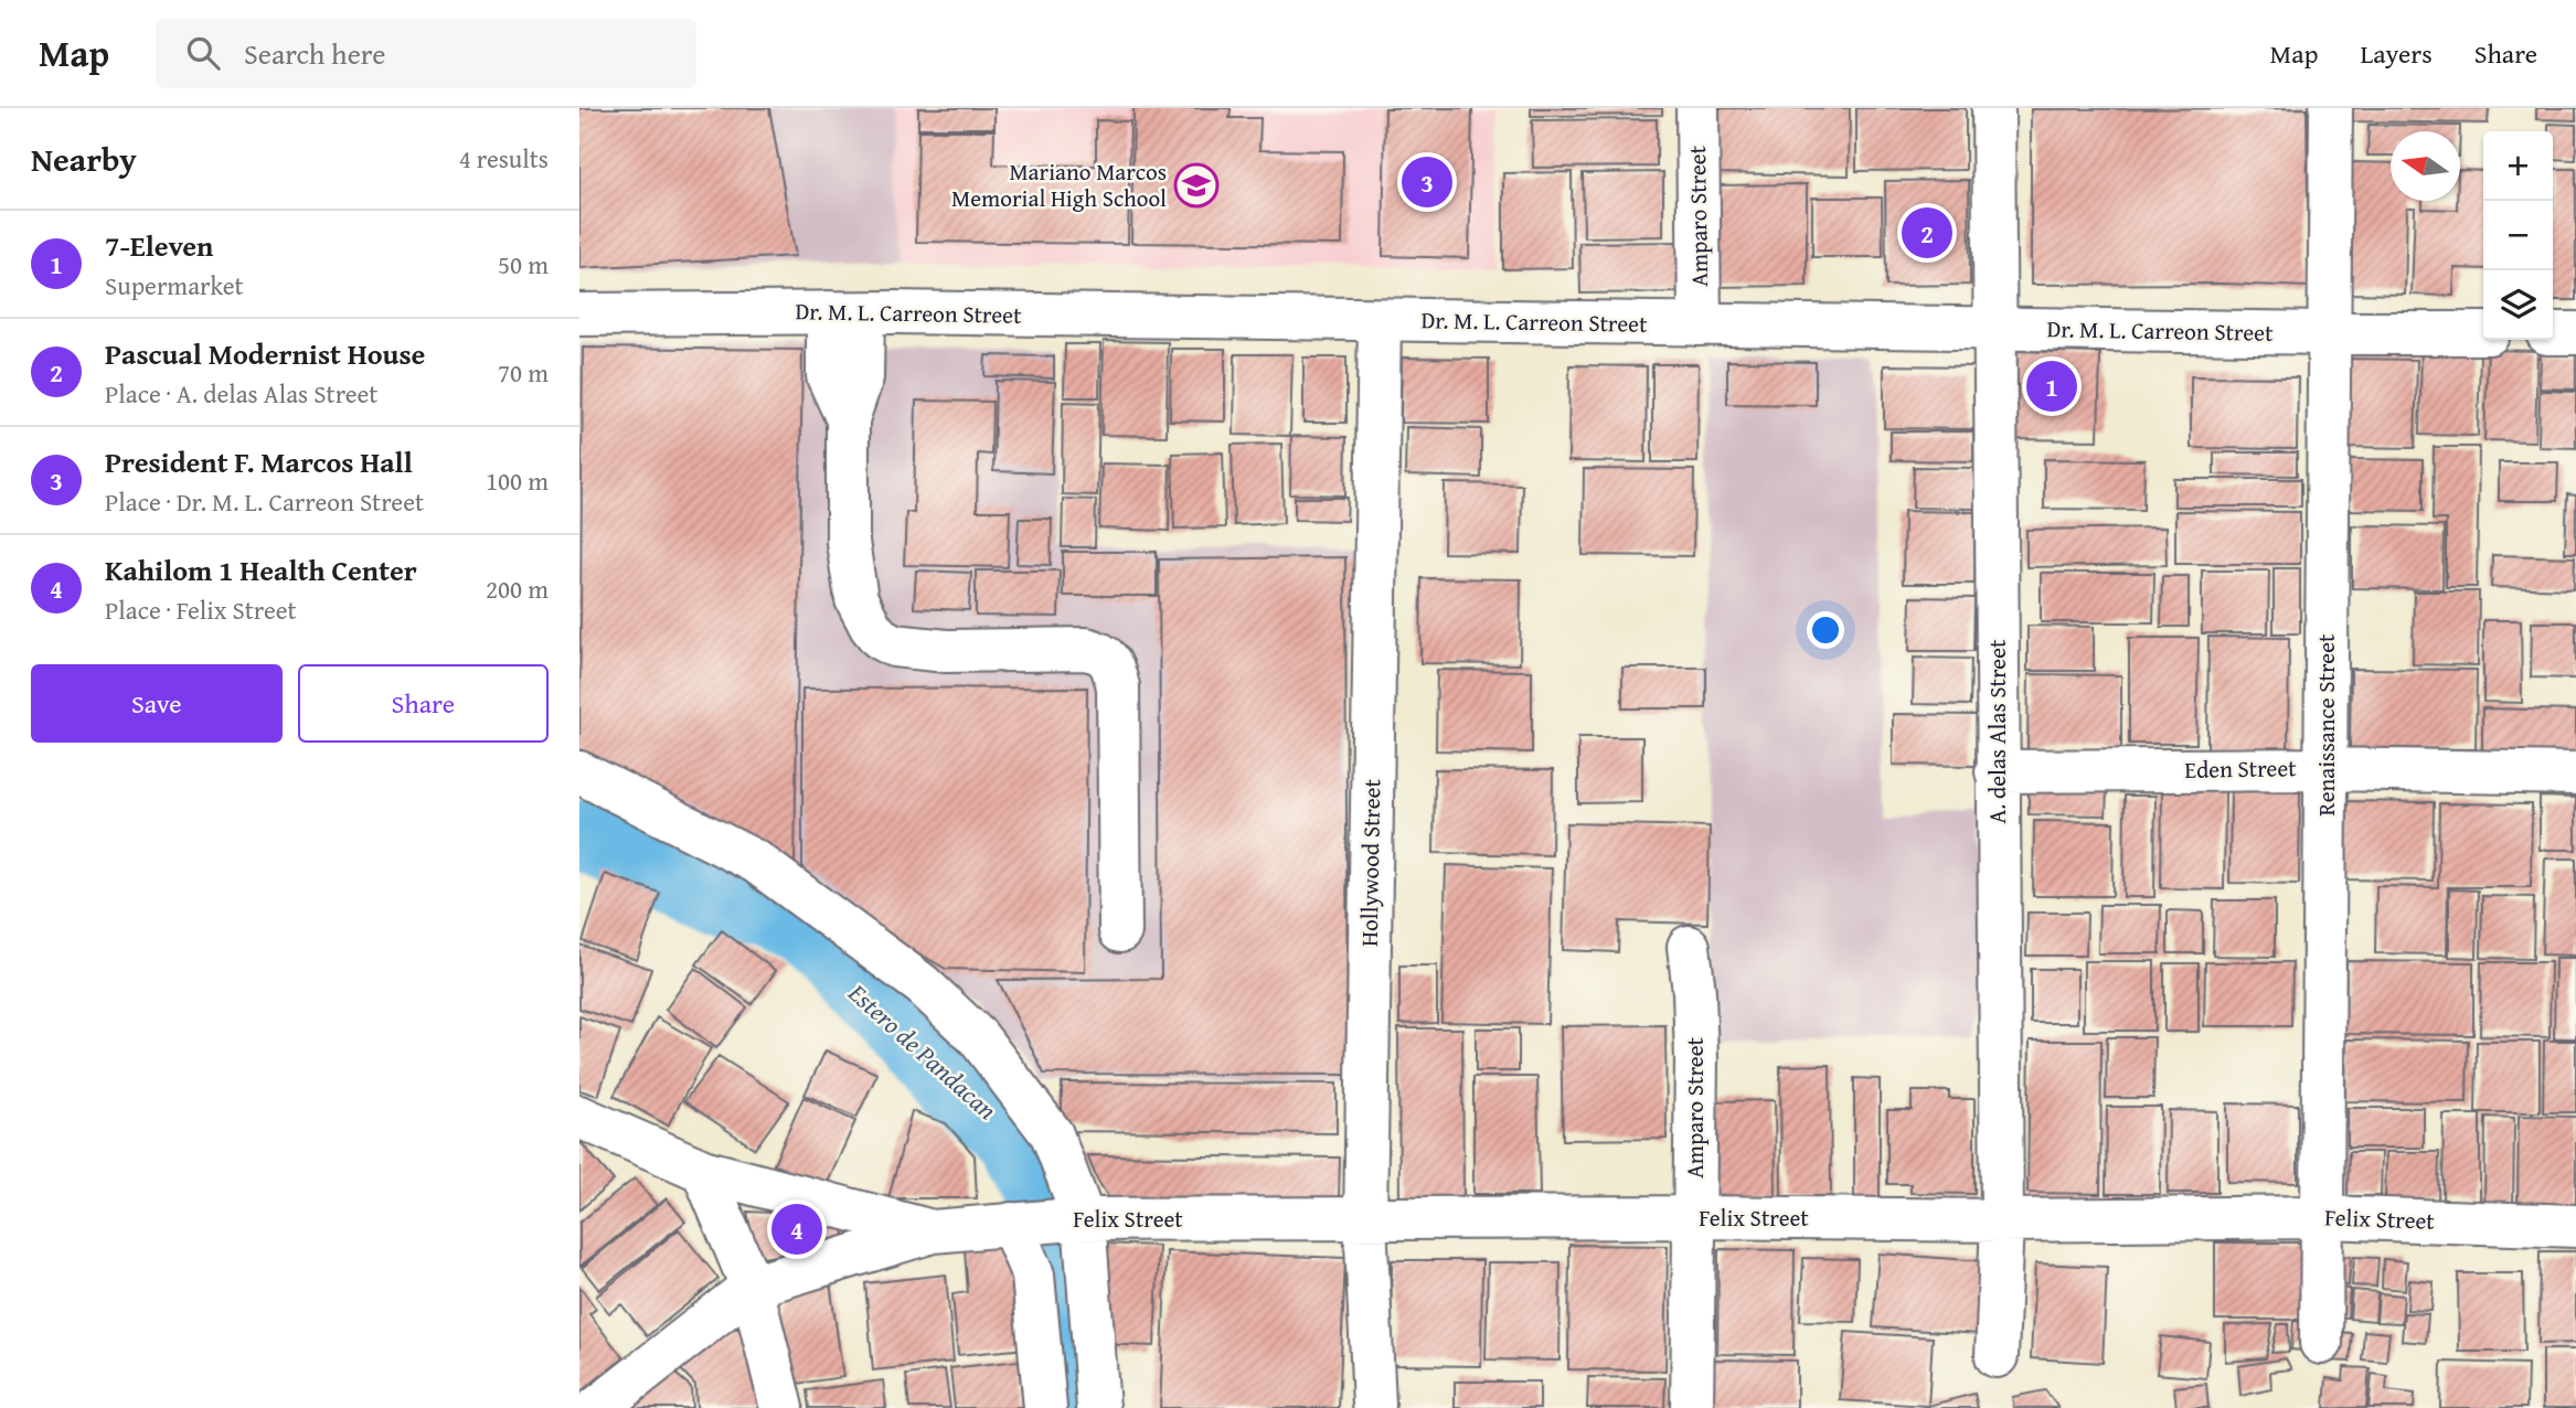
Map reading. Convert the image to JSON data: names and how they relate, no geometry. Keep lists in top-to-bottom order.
{
  "streets": {
    "street": [
      "Amparo Street",
      "Dr. M. L. Carreon Street",
      "Renaissance Street",
      "A. delas Alas Street",
      "Eden Street",
      "Hollywood Street",
      "Felix Street"
    ]
  },
  "crossings": [
    ["Amparo Street", "Dr. M. L. Carreon Street"],
    ["Amparo Street", "Felix Street"],
    ["Dr. M. L. Carreon Street", "Renaissance Street"],
    ["Dr. M. L. Carreon Street", "A. delas Alas Street"],
    ["Dr. M. L. Carreon Street", "Hollywood Street"],
    ["Renaissance Street", "Eden Street"],
    ["Renaissance Street", "Felix Street"],
    ["A. delas Alas Street", "Eden Street"],
    ["A. delas Alas Street", "Felix Street"],
    ["Hollywood Street", "Felix Street"]
  ],
  "water": ["Estero de Pandacan"],
  "places": {
    "school or university": ["Mariano Marcos Memorial High School"]
  },
  "north": "left",
  "page": {
    "header": "Map",
    "search": "Search here",
    "nav": ["Map", "Layers", "Share"],
    "heading": ["Nearby", "4 results"],
    "map_buttons": ["+", "−"],
    "pins": [
      "3",
      "2",
      "1",
      "4"
    ],
    "list": [
      {
        "mark": "1",
        "name": "7-Eleven",
        "note": "Supermarket",
        "value": "50 m"
      },
      {
        "mark": "2",
        "name": "Pascual Modernist House",
        "note": "Place · A. delas Alas Street",
        "value": "70 m"
      },
      {
        "mark": "3",
        "name": "President F. Marcos Hall",
        "note": "Place · Dr. M. L. Carreon Street",
        "value": "100 m"
      },
      {
        "mark": "4",
        "name": "Kahilom 1 Health Center",
        "note": "Place · Felix Street",
        "value": "200 m"
      }
    ],
    "buttons": ["Save", "Share"]
  }
}
